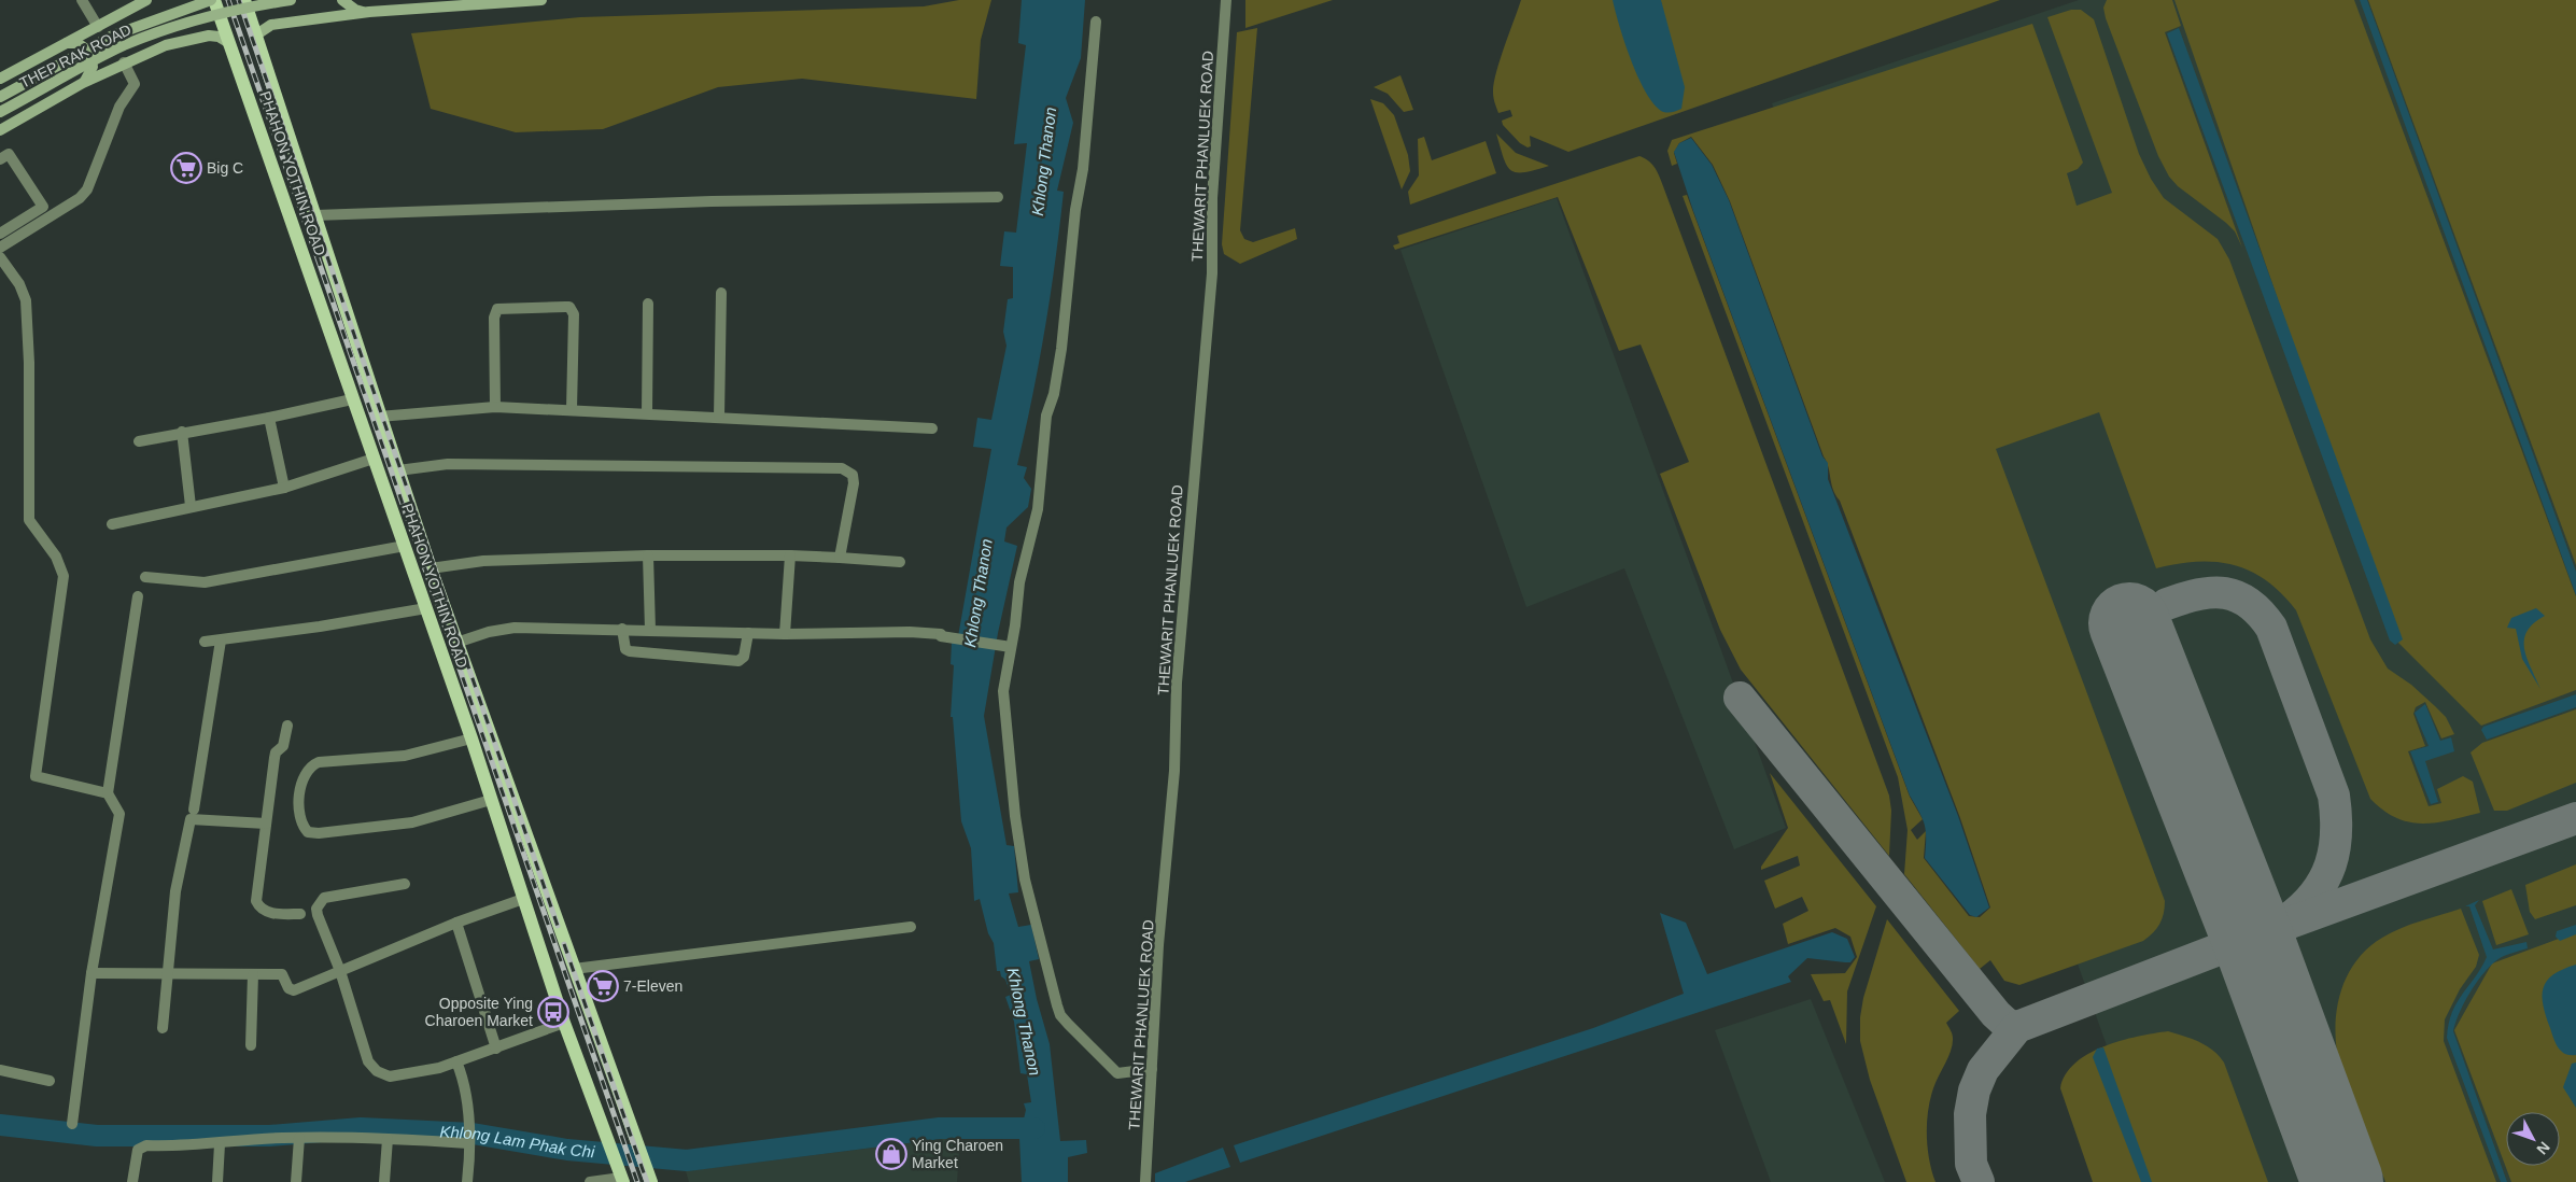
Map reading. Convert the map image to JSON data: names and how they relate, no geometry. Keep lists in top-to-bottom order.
{
  "streets": {
    "main road": ["THEP RAK ROAD", "PHAHON YOTHIN ROAD"],
    "street": ["THEWARIT PHANLUEK ROAD"]
  },
  "crossings": [
    ["THEP RAK ROAD", "PHAHON YOTHIN ROAD"]
  ],
  "water": ["Khlong Thanon", "Khlong Lam Phak Chi"],
  "places": {
    "supermarket": ["Big C", "7-Eleven"],
    "bus stop": ["Opposite Ying Charoen Market"],
    "shop": ["Ying Charoen Market"]
  },
  "north": "bottom right"
}
